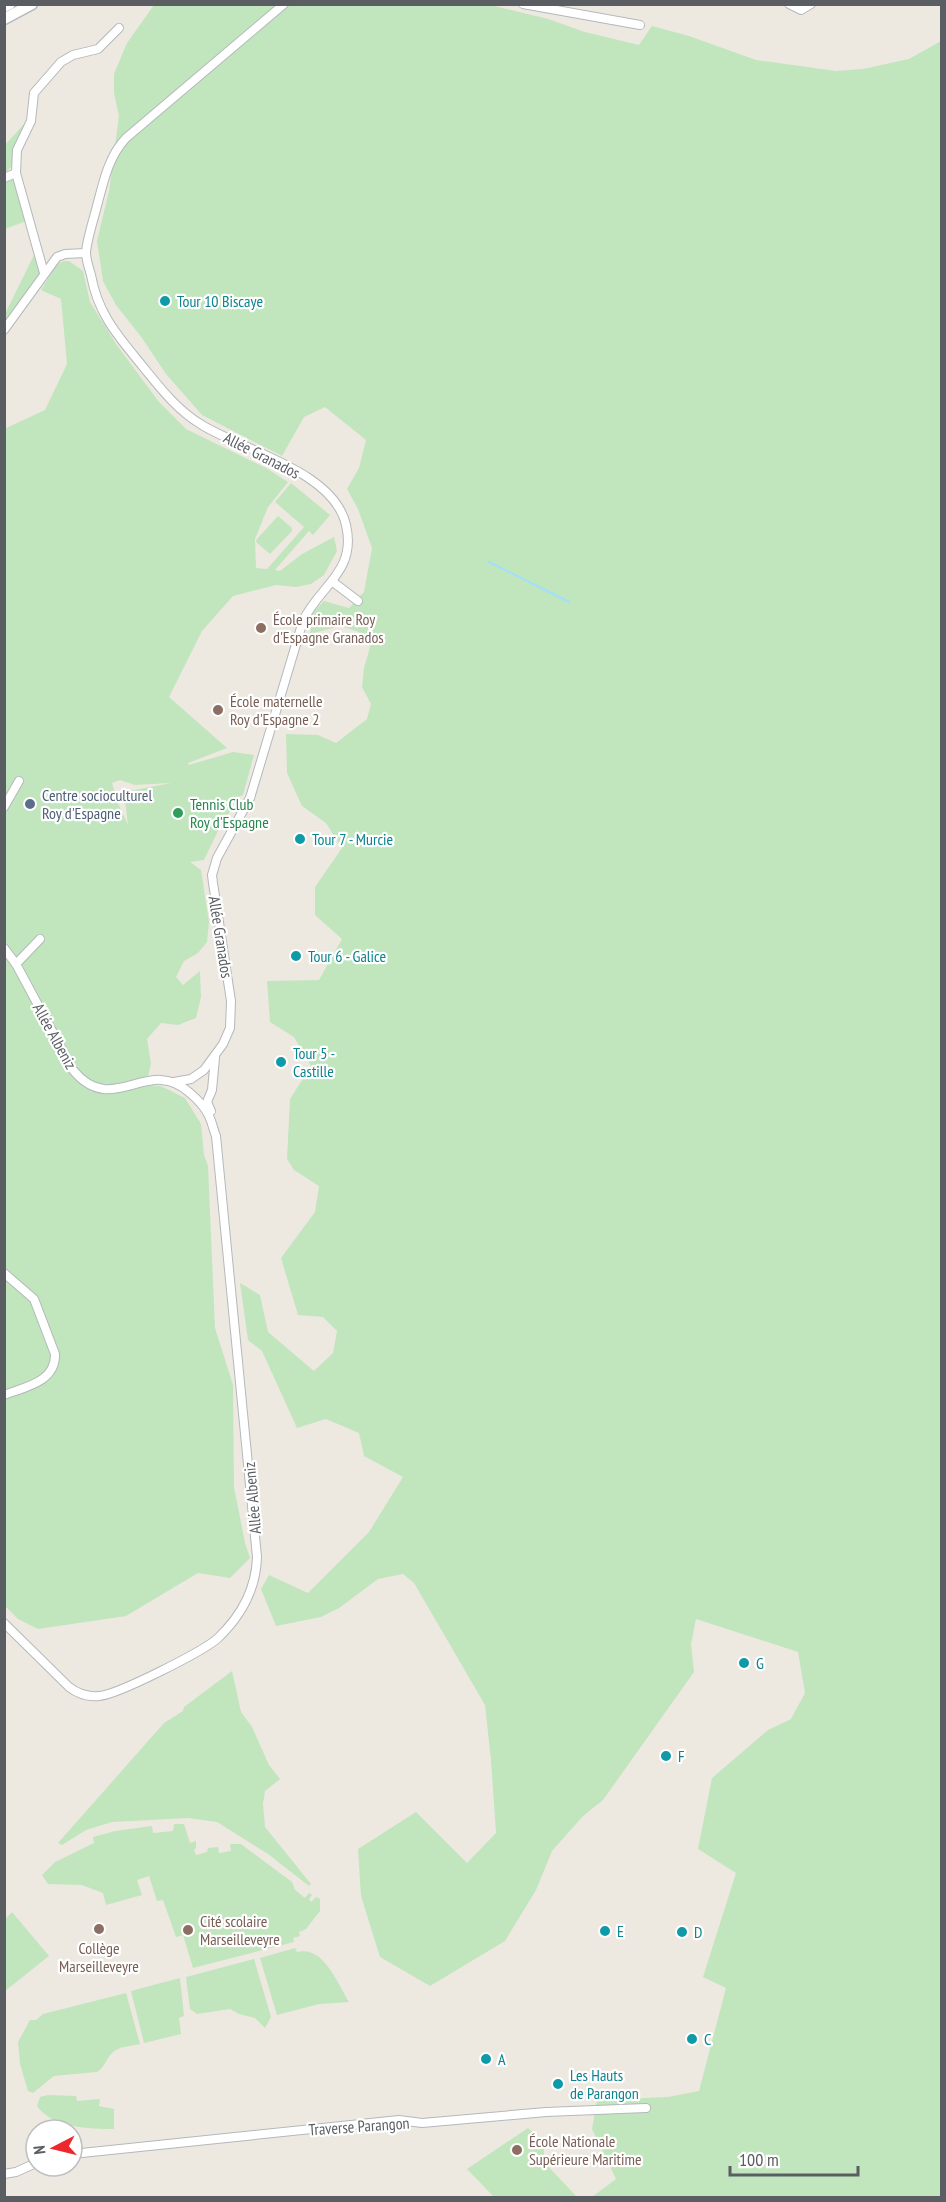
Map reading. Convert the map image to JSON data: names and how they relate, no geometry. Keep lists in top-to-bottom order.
{
  "streets": {
    "street": ["Allée Granados", "Allée Albeniz", "Traverse Parangon"]
  },
  "crossings": [
    ["Allée Granados", "Allée Albeniz"]
  ],
  "places": [
    "Tour 10 Biscaye",
    "École primaire Roy d'Espagne Granados",
    "École maternelle Roy d'Espagne 2",
    "Centre socioculturel Roy d'Espagne",
    "Tennis Club Roy d'Espagne",
    "Tour 7 - Murcie",
    "Tour 6 - Galice",
    "Tour 5 - Castille",
    "G",
    "F",
    "Collège Marseilleveyre",
    "Cité scolaire Marseilleveyre",
    "E",
    "D",
    "C",
    "A",
    "Les Hauts de Parangon",
    "École Nationale Supérieure Maritime"
  ],
  "scale_bar": "100 m",
  "north": "left"
}
